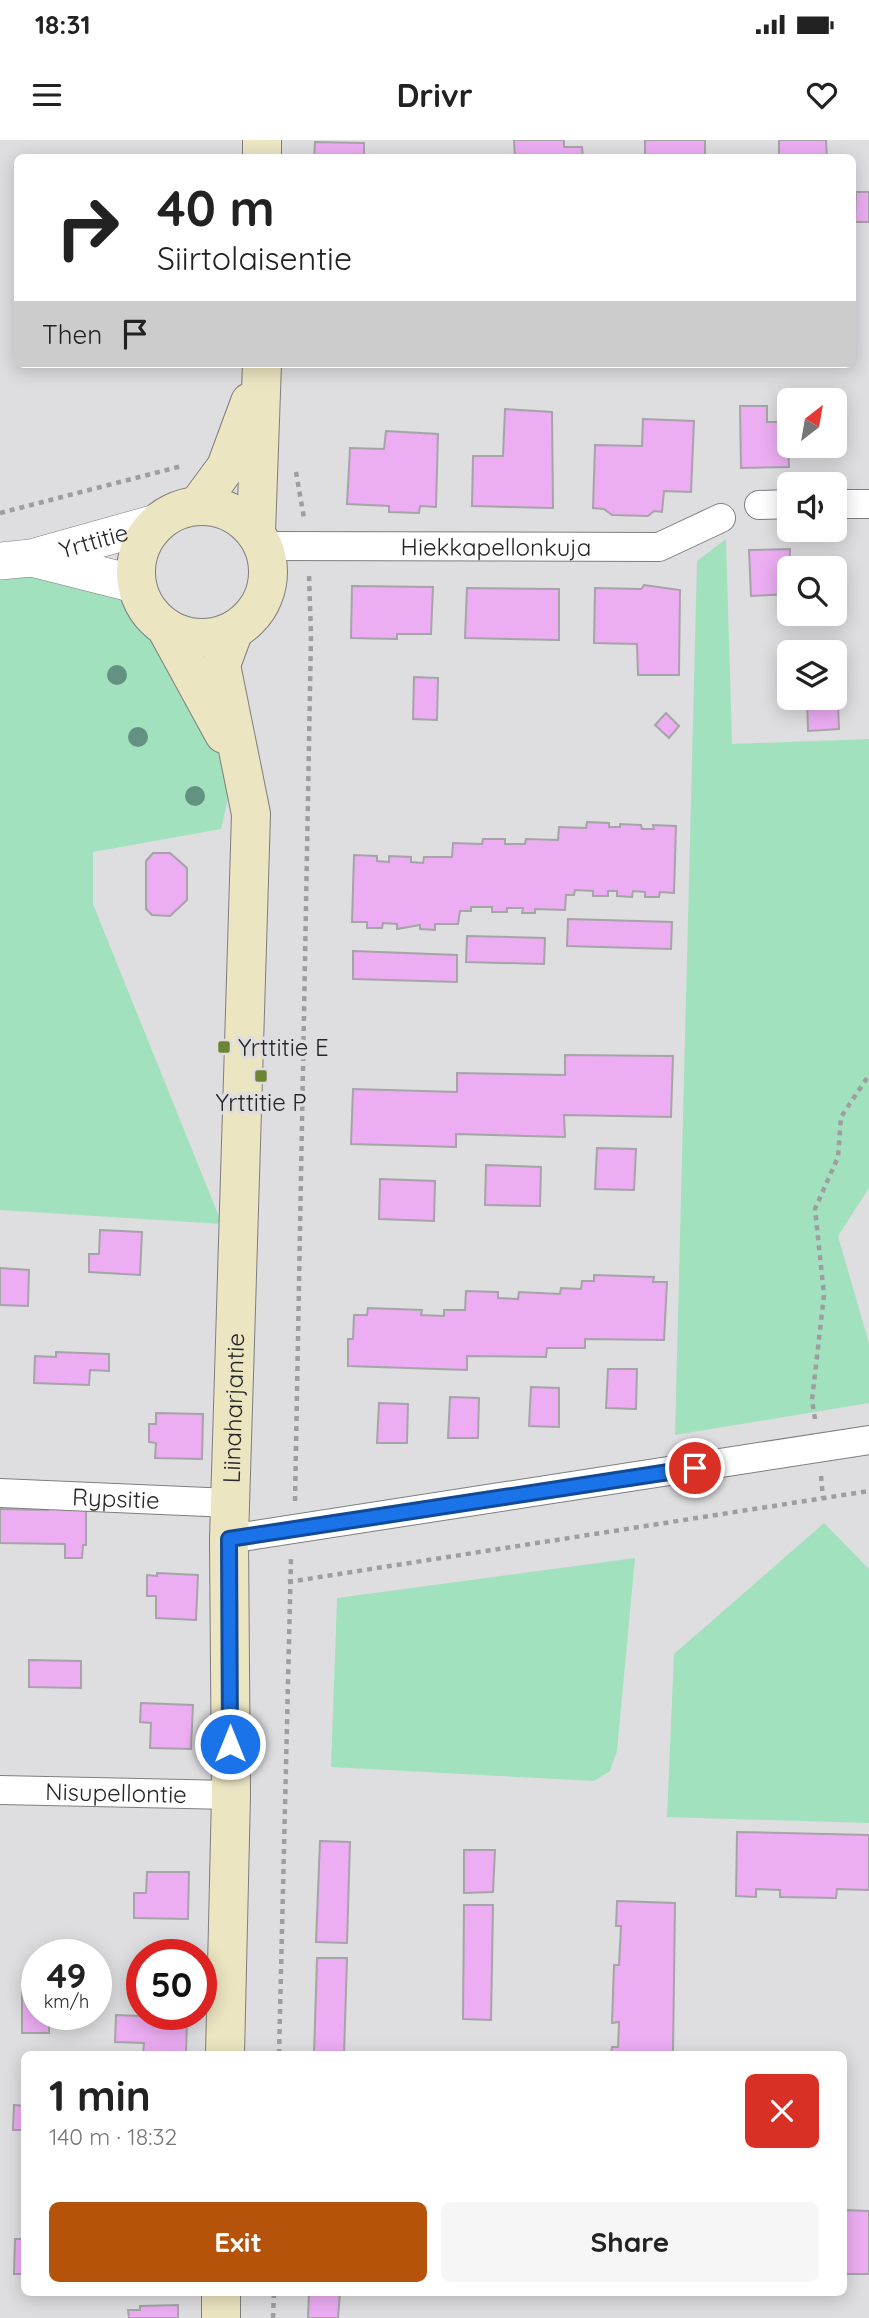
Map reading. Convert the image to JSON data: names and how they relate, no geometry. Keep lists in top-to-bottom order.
{
  "streets": {
    "main road": ["Liinaharjantie"],
    "street": [
      "Yrttitie",
      "Hiekkapellonkuja",
      "Rypsitie",
      "Nisupellontie"
    ]
  },
  "crossings": [
    ["Yrttitie", "Hiekkapellonkuja"],
    ["Yrttitie", "Liinaharjantie"],
    ["Hiekkapellonkuja", "Liinaharjantie"],
    ["Liinaharjantie", "Rypsitie"],
    ["Liinaharjantie", "Nisupellontie"]
  ],
  "places": {
    "transit": ["Yrttitie E", "Yrttitie P"]
  },
  "north": "top right",
  "page": {
    "status": "18:31",
    "header": "Drivr",
    "turn": ["40 m", "Siirtolaisentie"],
    "then": "Then",
    "speed": "49 km/h",
    "limit": "50",
    "heading": ["1 min", "140 m · 18:32"],
    "buttons": ["Exit", "Share"]
  }
}
